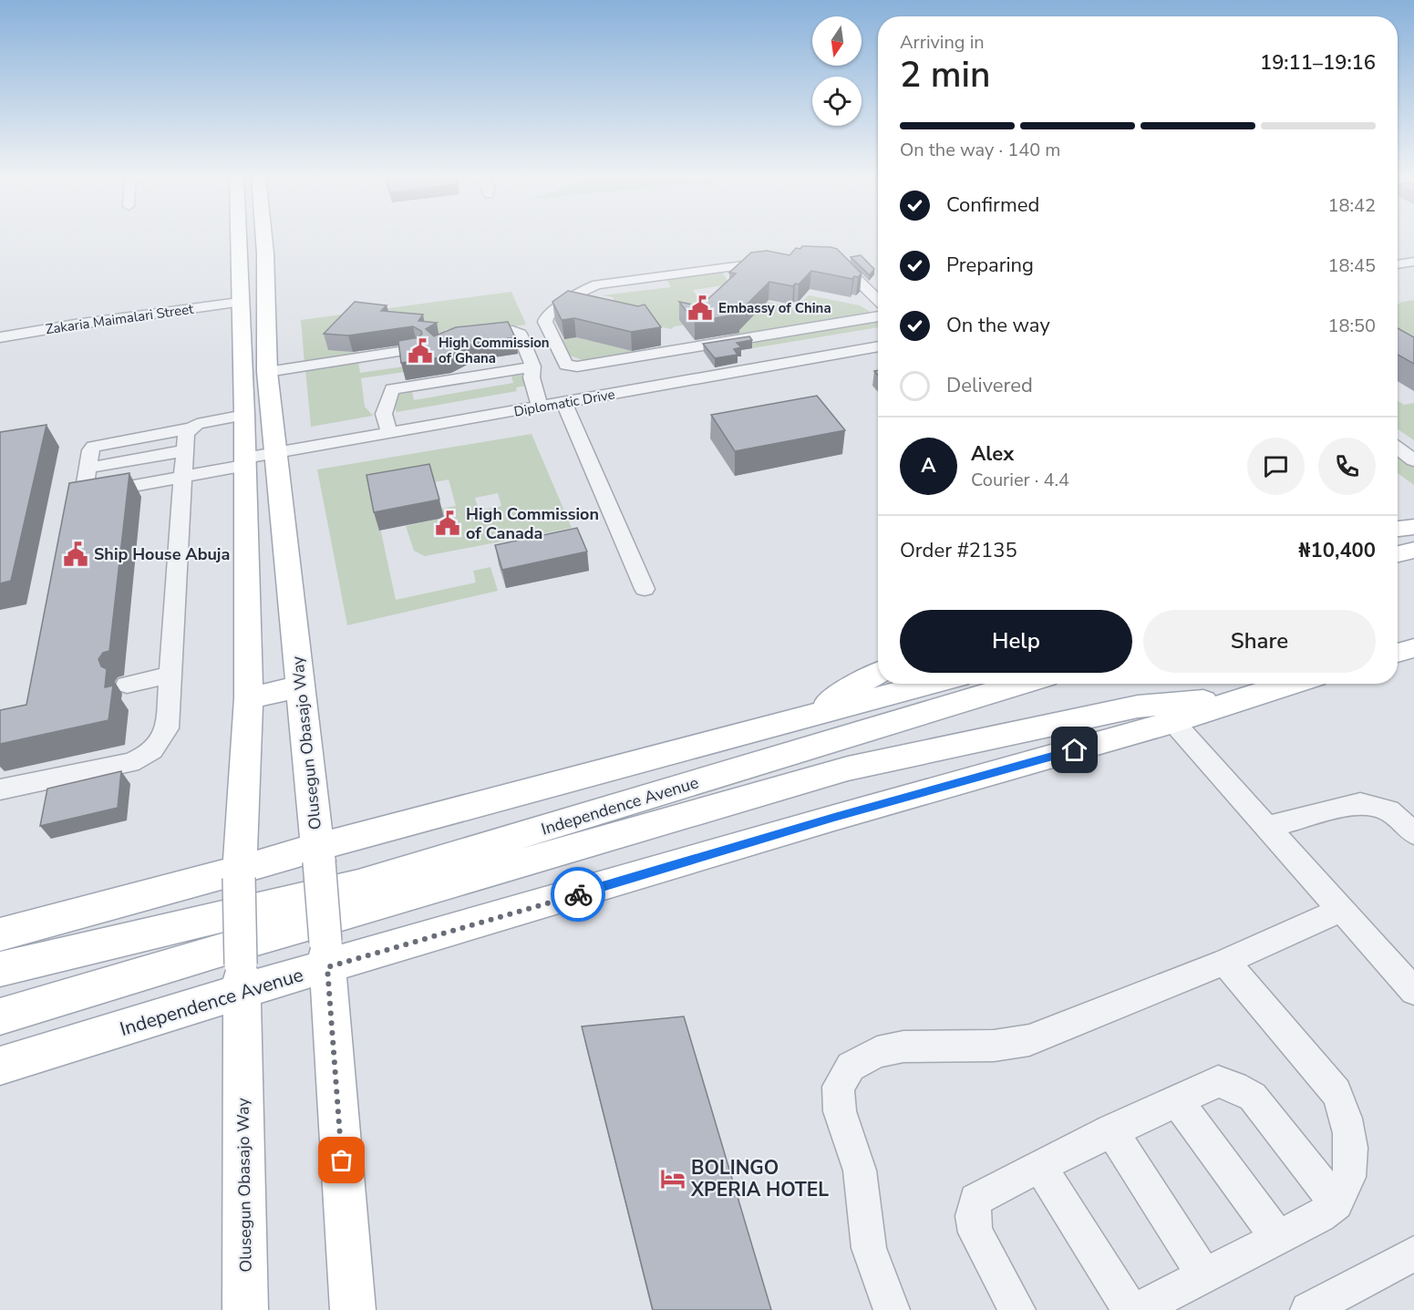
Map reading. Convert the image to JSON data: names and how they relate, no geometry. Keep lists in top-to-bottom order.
{
  "streets": {
    "main road": ["Olusegun Obasajo Way", "Independence Avenue"],
    "street": ["Zakaria Maimalari Street", "Diplomatic Drive"]
  },
  "crossings": [
    ["Zakaria Maimalari Street", "Olusegun Obasajo Way"],
    ["Diplomatic Drive", "Olusegun Obasajo Way"],
    ["Olusegun Obasajo Way", "Independence Avenue"]
  ],
  "places": {
    "public building": [
      "Embassy of China",
      "High Commission of Ghana",
      "High Commission of Canada",
      "Ship House Abuja"
    ],
    "hotel": ["BOLINGO XPERIA HOTEL"]
  },
  "north": "bottom",
  "page": {
    "heading": ["2 min", "Arriving in", "19:11–19:16"],
    "panel": [
      "Alex",
      "Courier · 4.4",
      "Order #2135",
      "₦10,400"
    ],
    "bar": "On the way · 140 m",
    "list": [
      ["Confirmed", "18:42"],
      ["Preparing", "18:45"],
      ["On the way", "18:50"],
      "Delivered"
    ],
    "round": "A",
    "buttons": ["Help", "Share"]
  }
}
